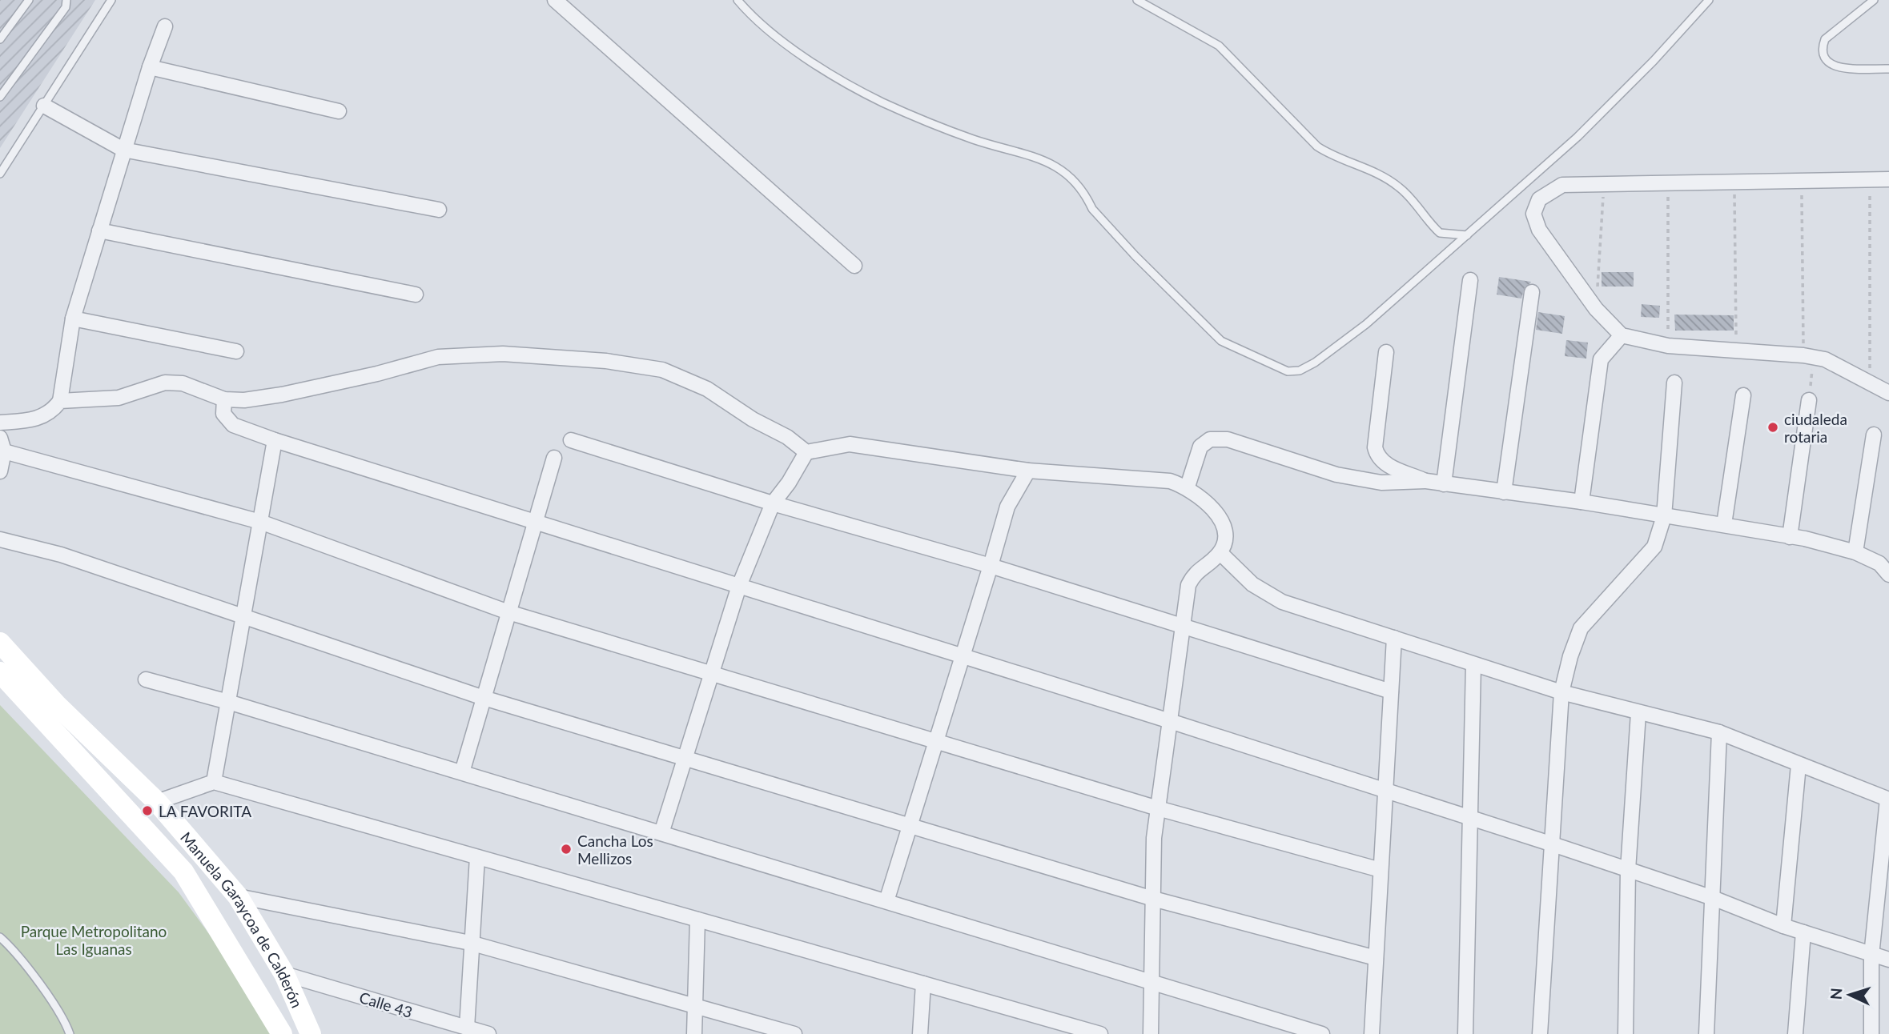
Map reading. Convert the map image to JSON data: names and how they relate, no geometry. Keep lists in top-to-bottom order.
{
  "streets": {
    "street": ["Manuela Garaycoa de Calderón", "Calle 43"]
  },
  "crossings": [
    ["Manuela Garaycoa de Calderón", "Calle 43"]
  ],
  "parks": ["Parque Metropolitano Las Iguanas"],
  "places": ["ciudaleda rotaria", "LA FAVORITA", "Cancha Los Mellizos"],
  "north": "left"
}
